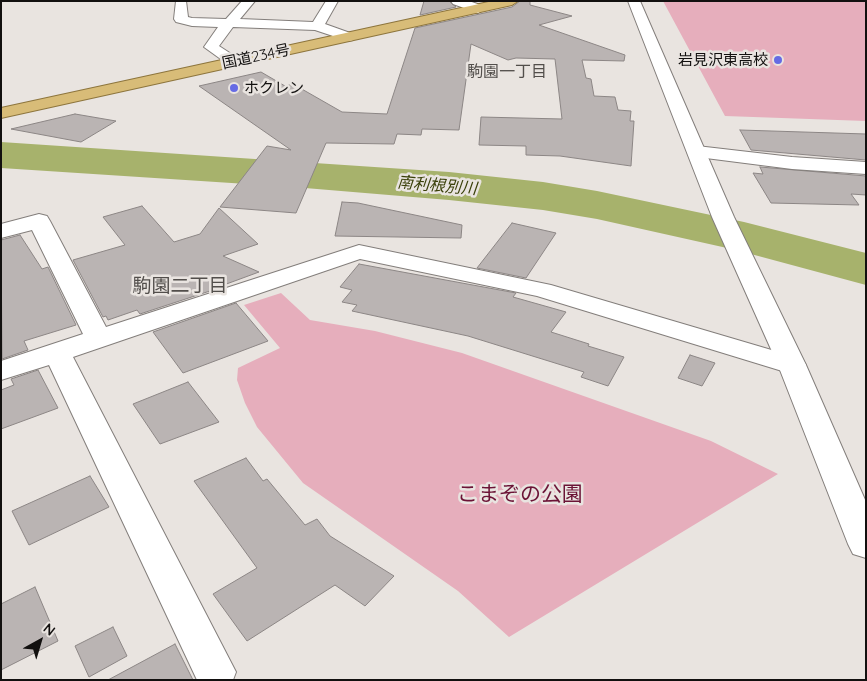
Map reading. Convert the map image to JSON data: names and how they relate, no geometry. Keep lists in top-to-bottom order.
{
  "streets": {
    "highway": ["国道234号"]
  },
  "districts": ["駒園一丁目", "駒園二丁目"],
  "water": ["南利根別川"],
  "parks": ["こまぞの公園"],
  "places": ["岩見沢東高校", "ホクレン"],
  "north": "top right"
}
